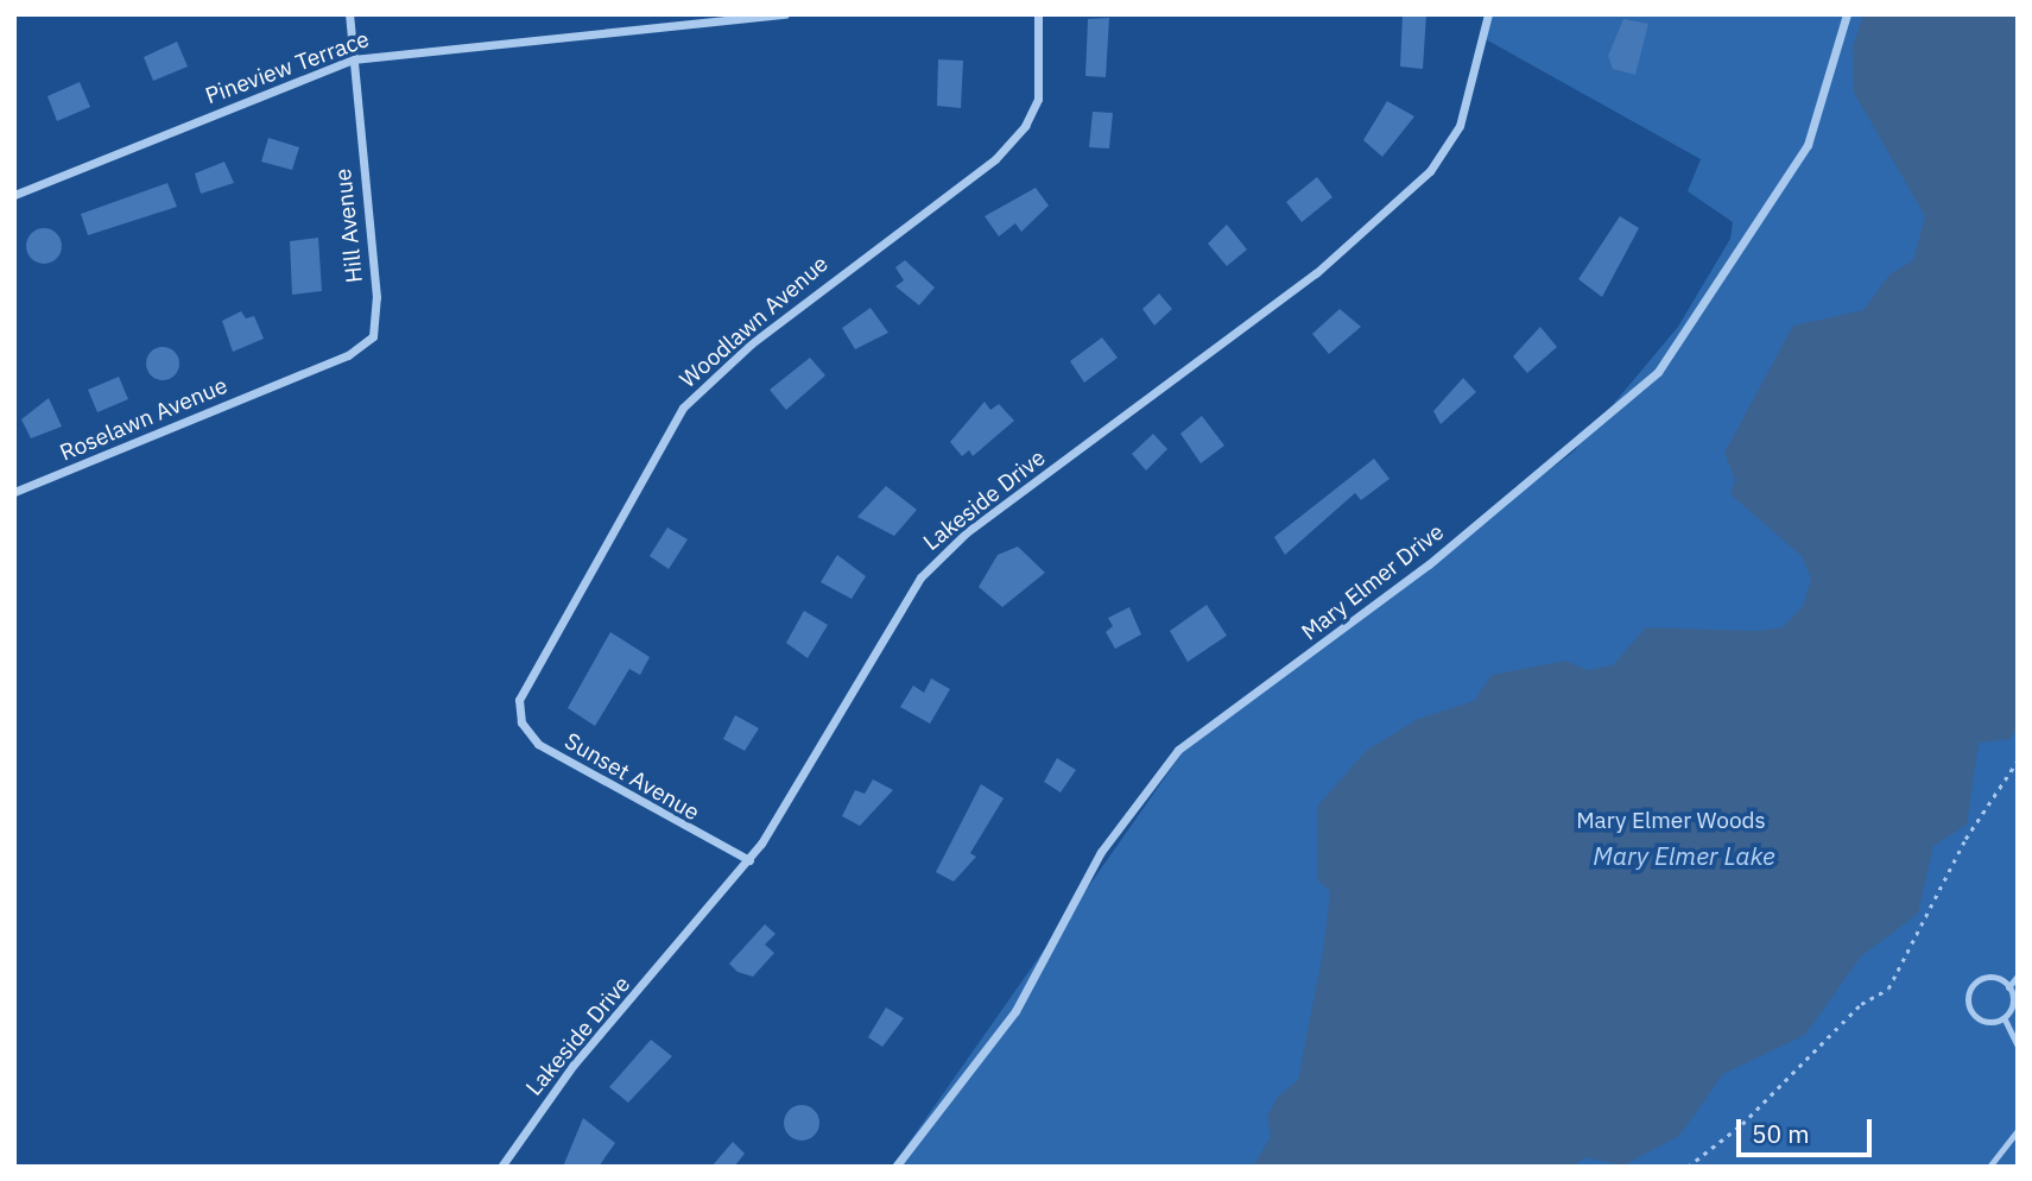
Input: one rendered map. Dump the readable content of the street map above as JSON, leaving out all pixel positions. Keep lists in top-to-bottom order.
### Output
{
  "streets": {
    "street": [
      "Pineview Terrace",
      "Hill Avenue",
      "Woodlawn Avenue",
      "Roselawn Avenue",
      "Lakeside Drive",
      "Mary Elmer Drive",
      "Sunset Avenue"
    ]
  },
  "crossings": [
    ["Pineview Terrace", "Hill Avenue"],
    ["Hill Avenue", "Roselawn Avenue"],
    ["Woodlawn Avenue", "Sunset Avenue"],
    ["Lakeside Drive", "Sunset Avenue"]
  ],
  "water": ["Mary Elmer Lake"],
  "parks": ["Mary Elmer Woods"],
  "scale_bar": "50 m"
}
